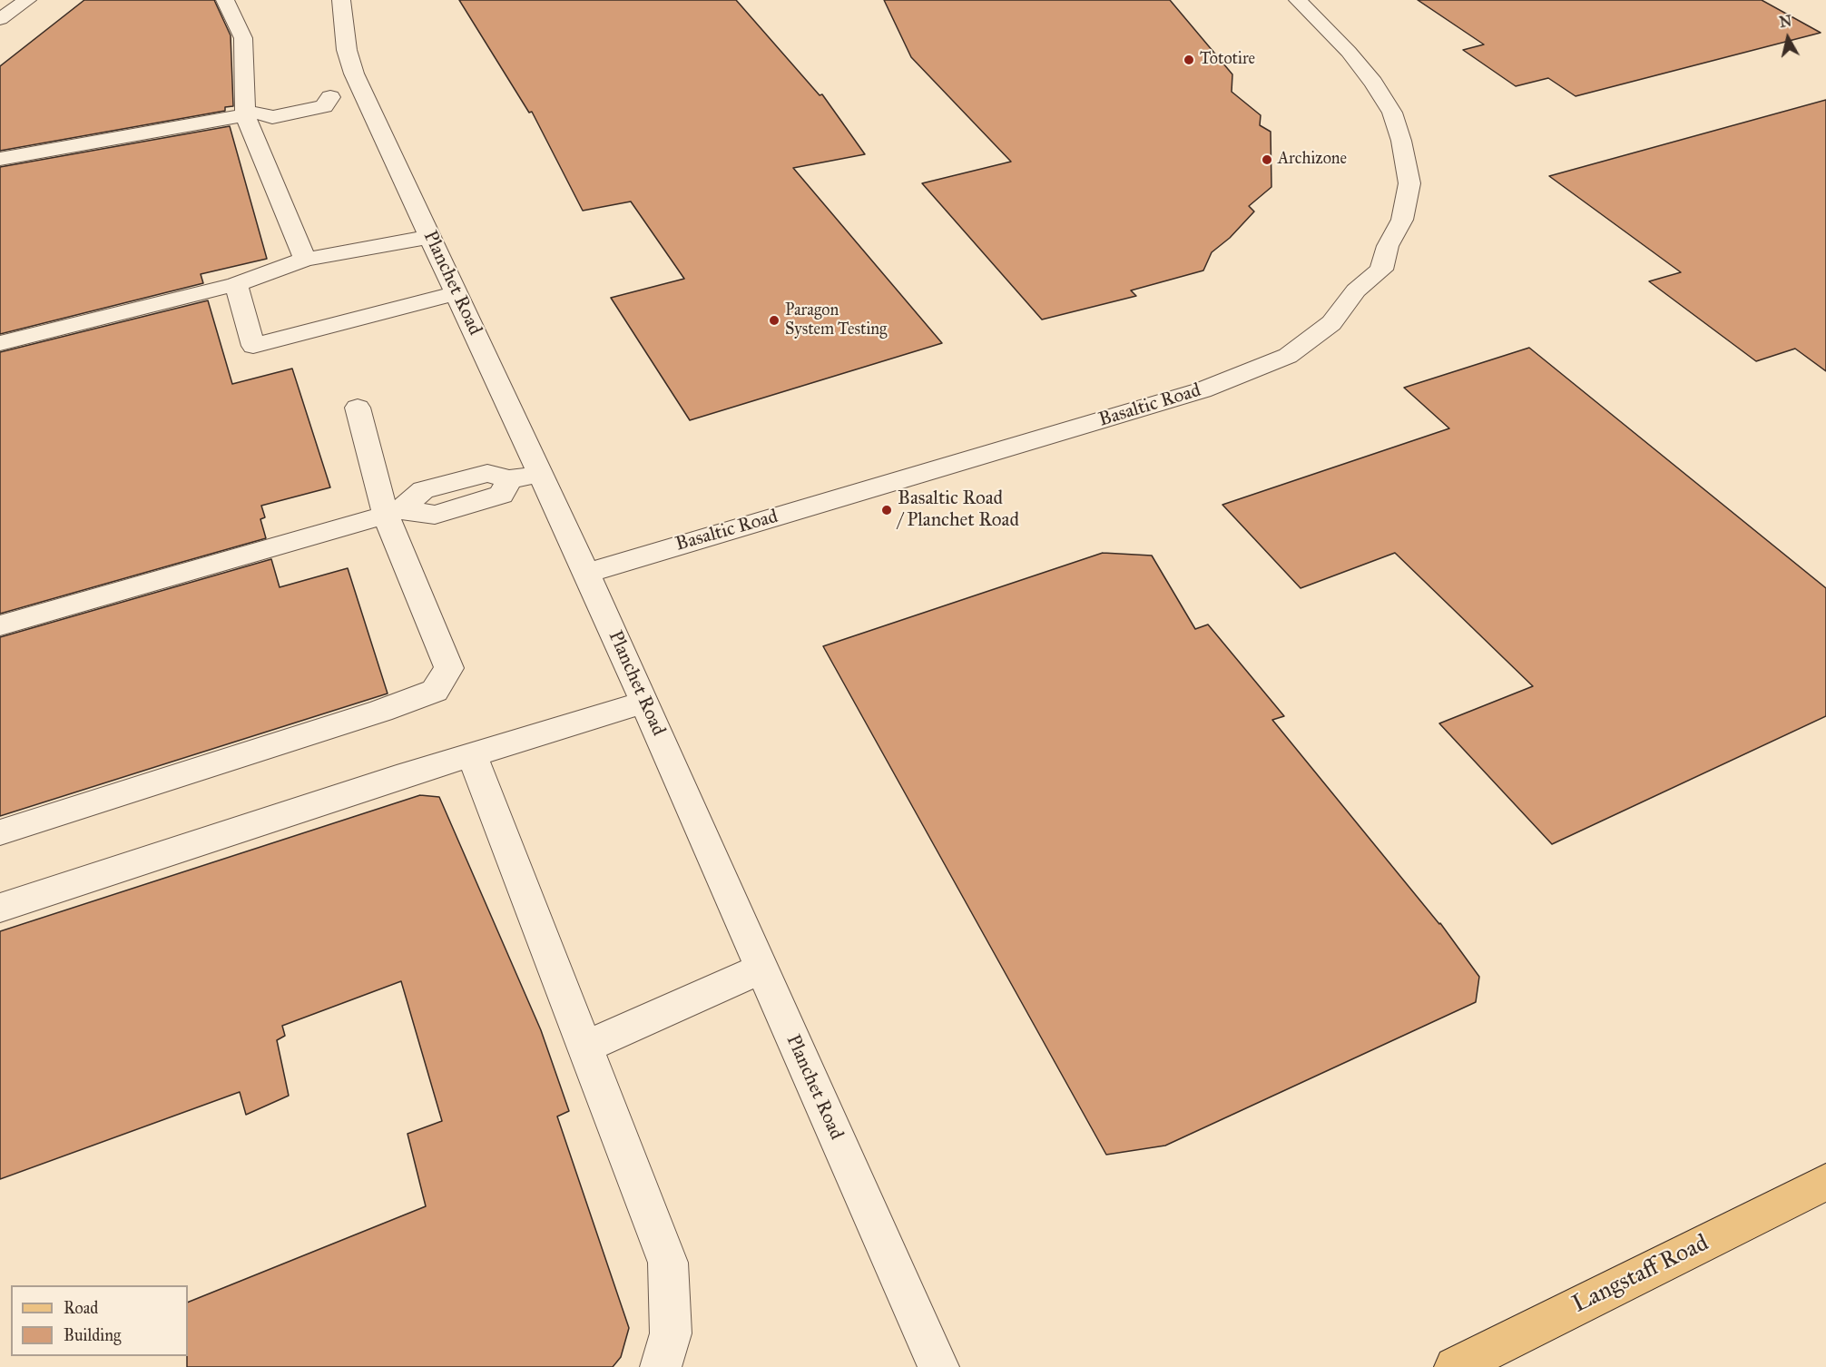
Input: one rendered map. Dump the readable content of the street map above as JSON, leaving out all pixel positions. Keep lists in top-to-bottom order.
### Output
{
  "streets": {
    "main road": ["Langstaff Road"],
    "street": ["Planchet Road", "Basaltic Road"]
  },
  "crossings": [
    ["Planchet Road", "Basaltic Road"]
  ],
  "places": [
    "Tototire",
    "Archizone",
    "Paragon System Testing",
    "Basaltic Road / Planchet Road"
  ],
  "legend": ["Road", "Building"],
  "north": "top"
}
